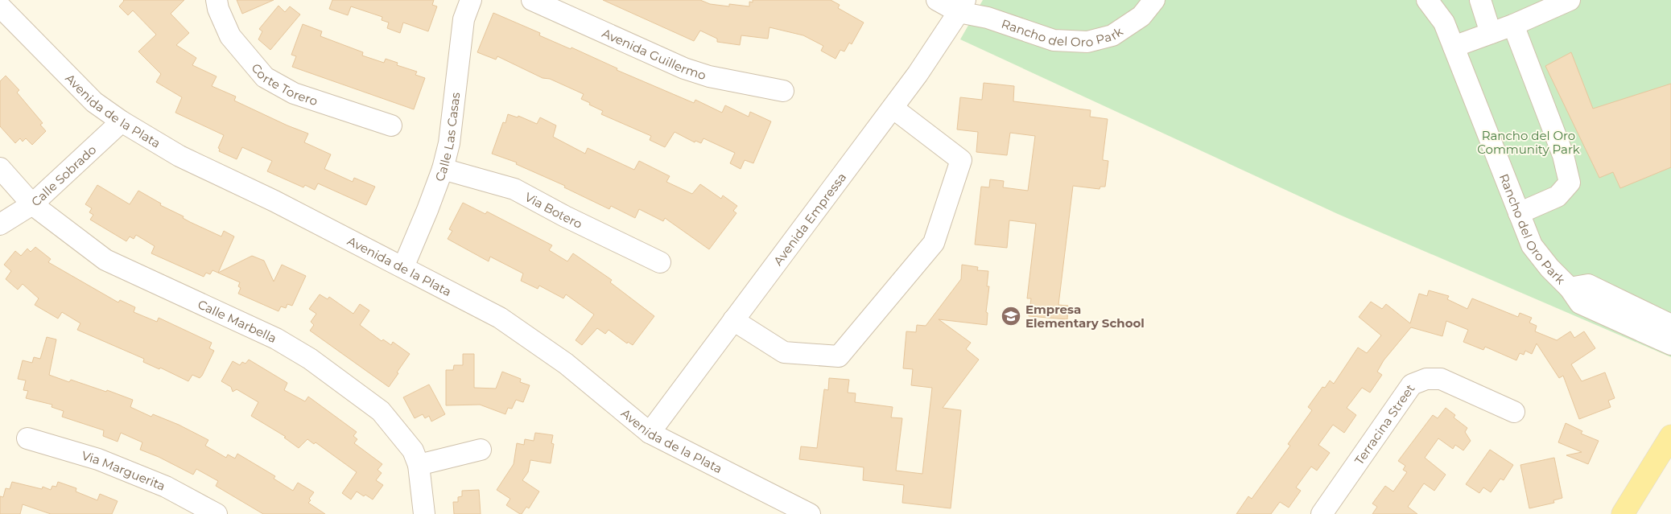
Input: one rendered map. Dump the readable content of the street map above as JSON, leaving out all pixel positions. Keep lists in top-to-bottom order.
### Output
{
  "streets": {
    "street": [
      "Rancho del Oro Park",
      "Avenida Guillermo",
      "Corte Torero",
      "Avenida de la Plata",
      "Calle Las Casas",
      "Calle Sobrado",
      "Via Botero",
      "Avenida Empressa",
      "Calle Marbella",
      "Terracina Street",
      "Via Marguerita"
    ]
  },
  "crossings": [
    ["Rancho del Oro Park", "Avenida Empressa"],
    ["Avenida de la Plata", "Calle Las Casas"],
    ["Avenida de la Plata", "Calle Sobrado"],
    ["Avenida de la Plata", "Avenida Empressa"],
    ["Calle Las Casas", "Via Botero"],
    ["Calle Sobrado", "Calle Marbella"]
  ],
  "parks": ["Rancho del Oro Community Park"],
  "places": {
    "school or university": ["Empresa Elementary School"]
  }
}
